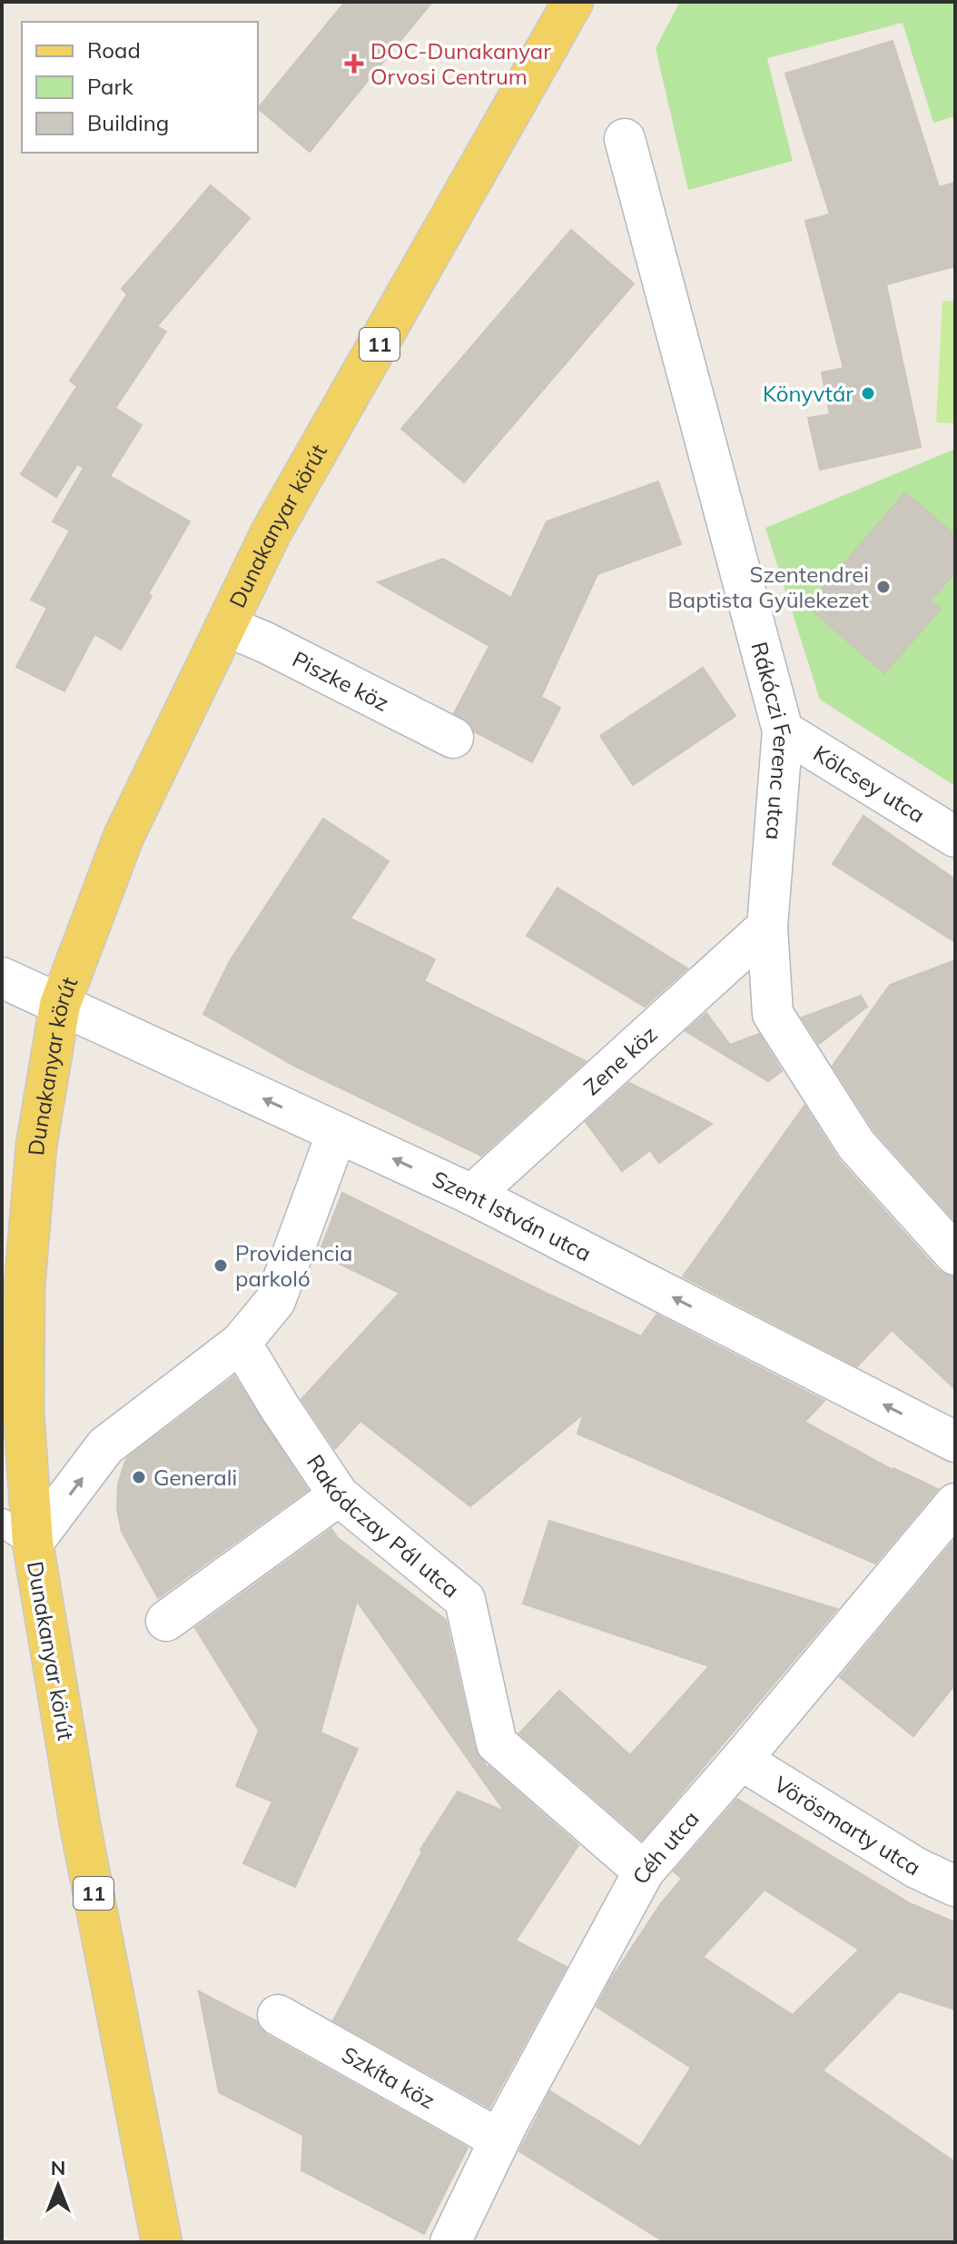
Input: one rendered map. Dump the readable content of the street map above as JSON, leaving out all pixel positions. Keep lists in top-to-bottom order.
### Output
{
  "streets": {
    "main road": ["11", "Dunakanyar körút"],
    "street": [
      "Piszke köz",
      "Rákóczi Ferenc utca",
      "Kölcsey utca",
      "Zene köz",
      "Szent István utca",
      "Rakódczay Pál utca",
      "Vörösmarty utca",
      "Céh utca",
      "Szkíta köz"
    ]
  },
  "crossings": [
    ["Dunakanyar körút", "Piszke köz"],
    ["Dunakanyar körút", "Szent István utca"],
    ["Rákóczi Ferenc utca", "Kölcsey utca"],
    ["Rákóczi Ferenc utca", "Zene köz"],
    ["Zene köz", "Szent István utca"],
    ["Rakódczay Pál utca", "Céh utca"],
    ["Vörösmarty utca", "Céh utca"],
    ["Céh utca", "Szkíta köz"]
  ],
  "one_way": ["Szent István utca"],
  "places": {
    "health": ["DOC-Dunakanyar Orvosi Centrum"],
    "other": [
      "Könyvtár",
      "Szentendrei Baptista Gyülekezet",
      "Providencia parkoló",
      "Generali"
    ]
  },
  "legend": ["Road", "Park", "Building"],
  "north": "top"
}
